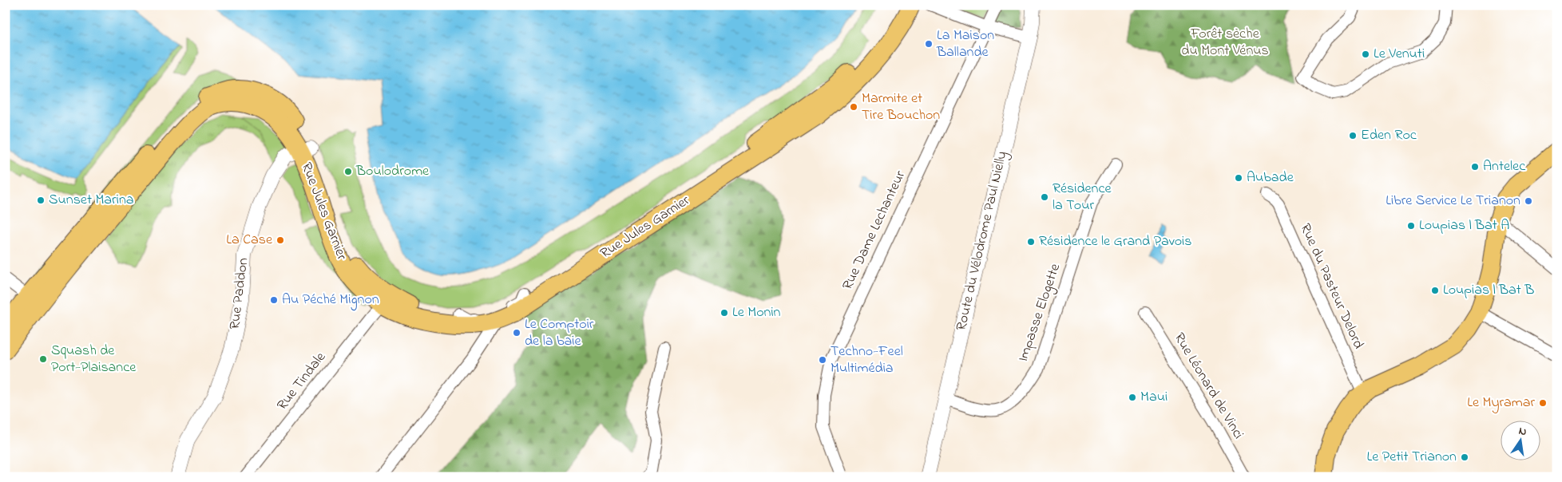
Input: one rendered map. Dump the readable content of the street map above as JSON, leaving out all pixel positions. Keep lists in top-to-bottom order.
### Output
{
  "streets": {
    "main road": ["Rue Jules Garnier"],
    "street": [
      "Rue Dame Lechanteur",
      "Route du Vélodrome Paul Nielly",
      "Rue du Pasteur Delord",
      "Rue Paddon",
      "Impasse Elogette",
      "Rue Tindale",
      "Rue Léonard de Vinci"
    ]
  },
  "crossings": [
    ["Rue Jules Garnier", "Rue Paddon"],
    ["Rue Jules Garnier", "Rue Tindale"],
    ["Route du Vélodrome Paul Nielly", "Impasse Elogette"]
  ],
  "parks": ["Forêt sèche du Mont Vénus"],
  "places": [
    "La Maison Ballande",
    "Le Venuti",
    "Marmite et Tire Bouchon",
    "Eden Roc",
    "Antelec",
    "Boulodrome",
    "Aubade",
    "Résidence la Tour",
    "Sunset Marina",
    "Libre Service Le Trianon",
    "Loupias | Bat A",
    "La Case",
    "Résidence le Grand Pavois",
    "Loupias | Bat B",
    "Au Péché Mignon",
    "Le Monin",
    "Le Comptoir de la baie",
    "Squash de Port-Plaisance",
    "Techno-Feel Multimédia",
    "Maui",
    "Le Myramar",
    "Le Petit Trianon"
  ],
  "north": "top"
}
